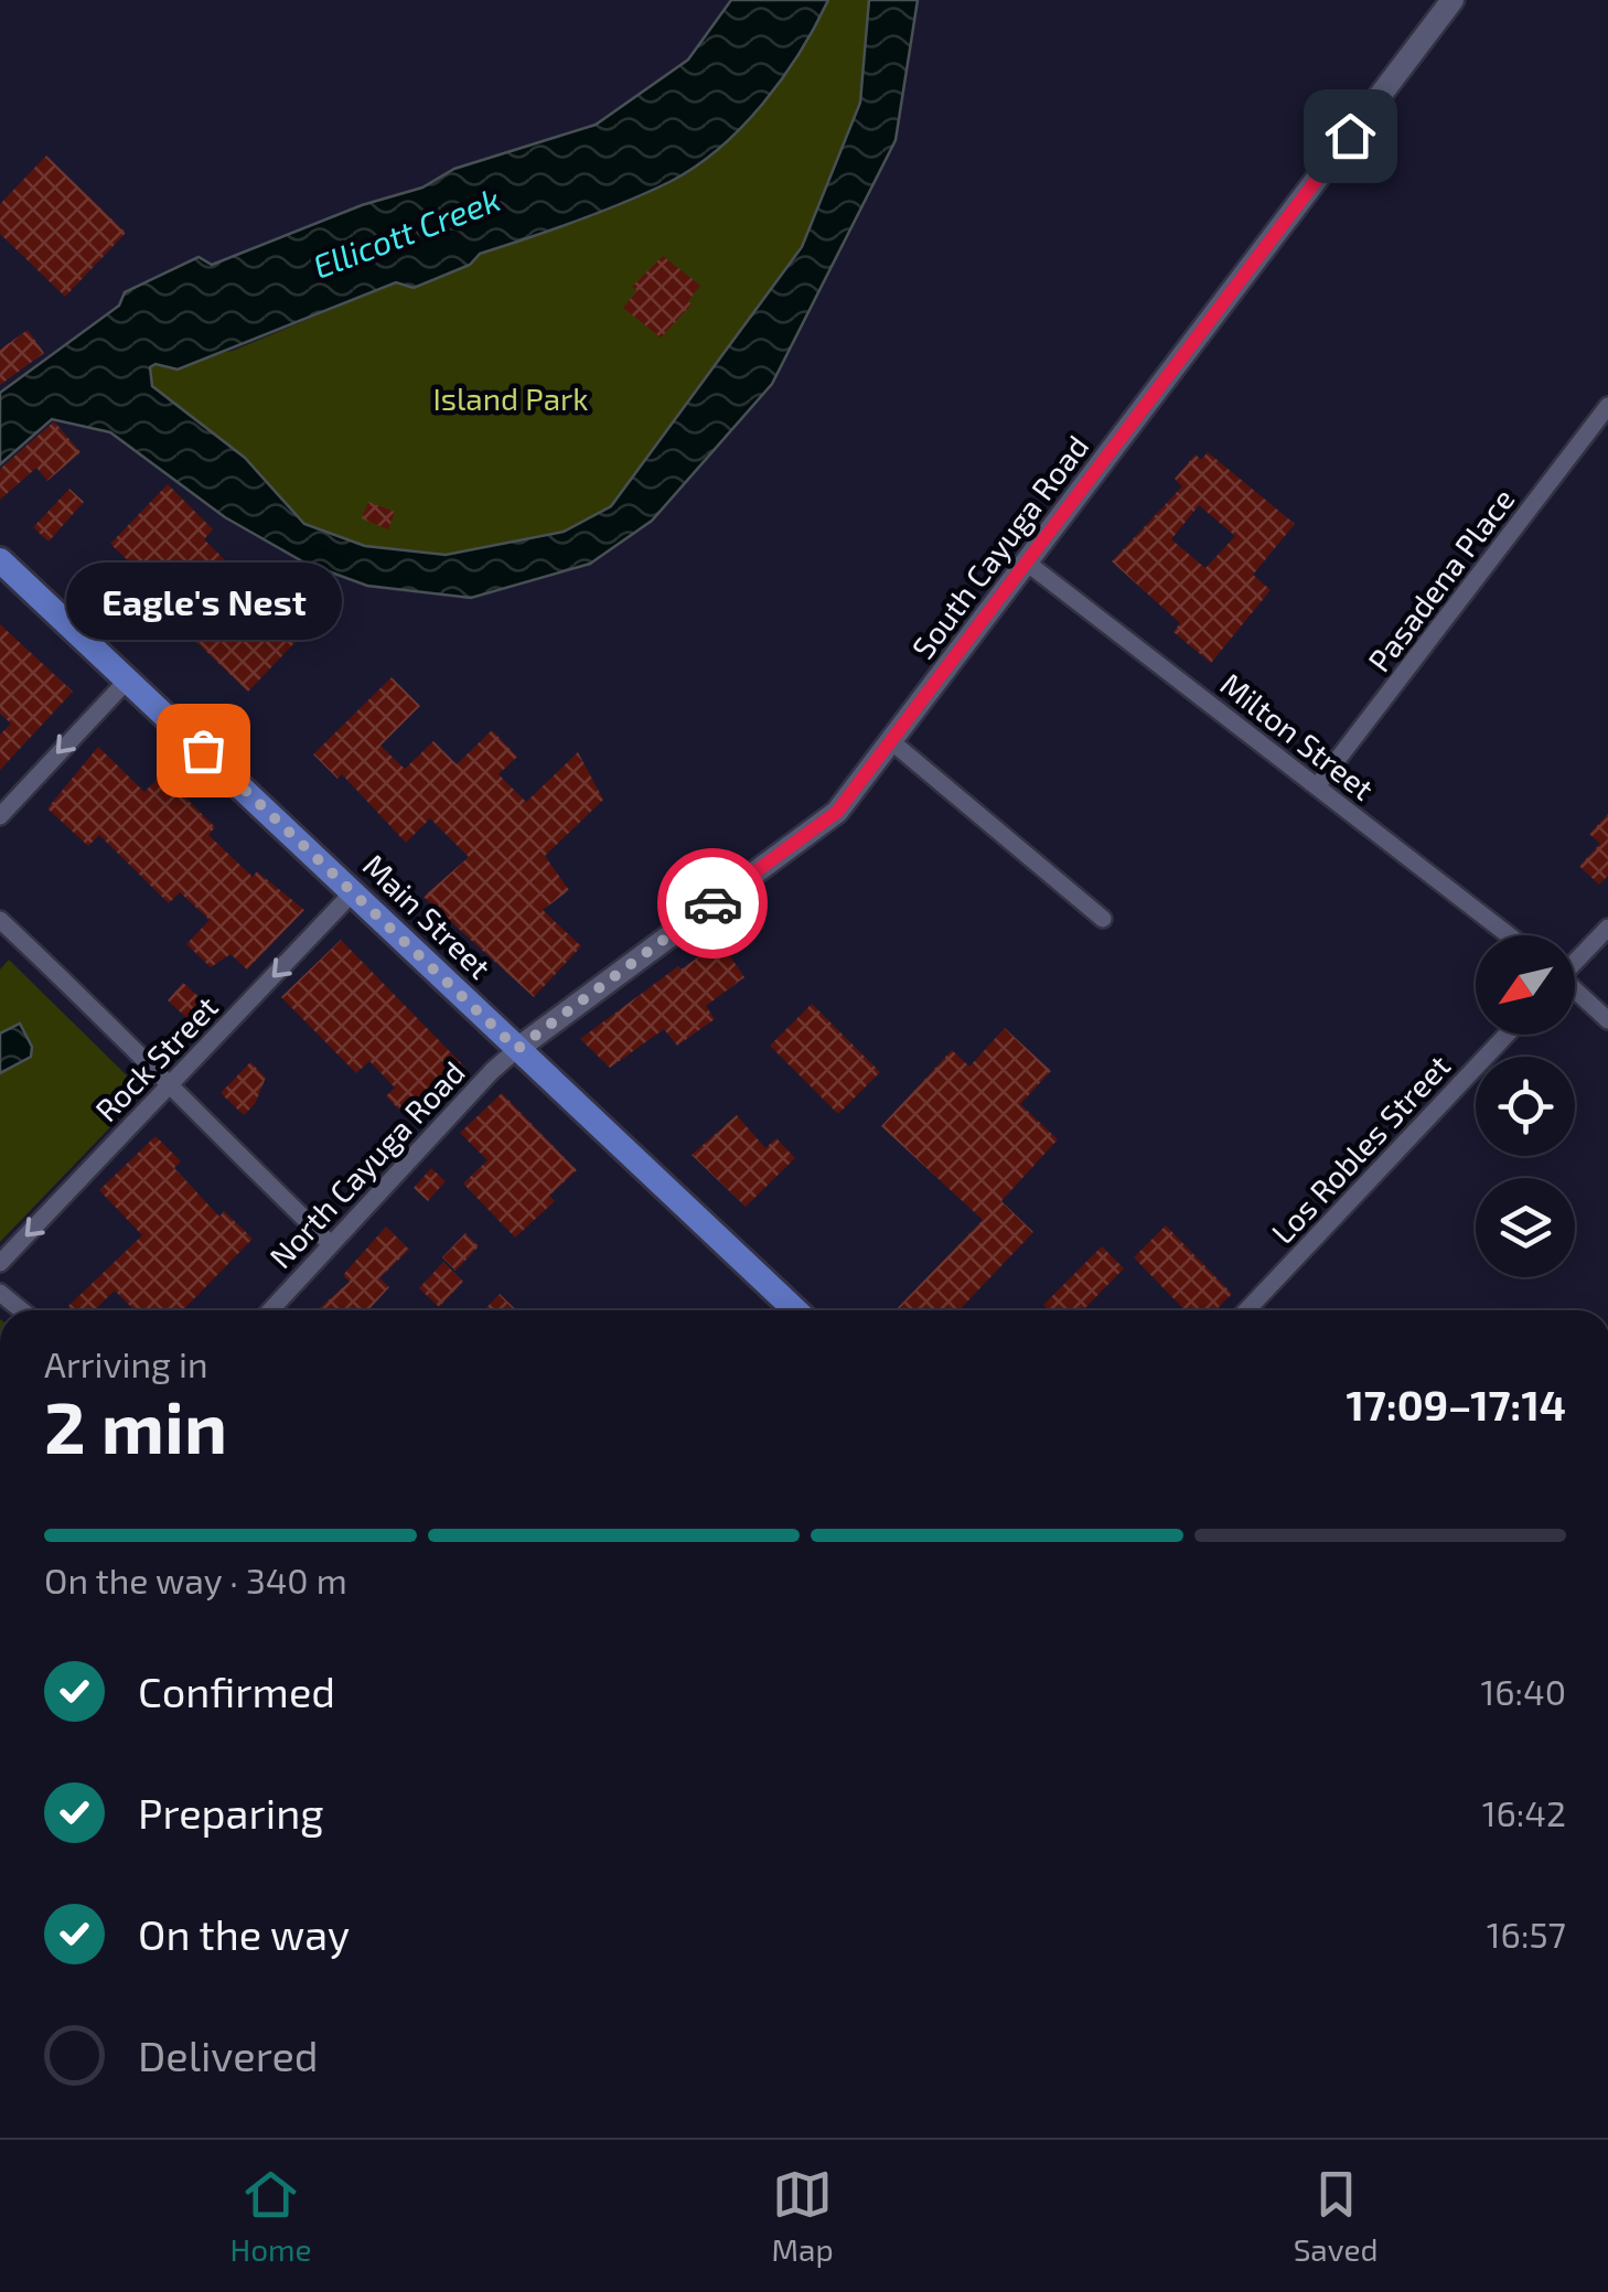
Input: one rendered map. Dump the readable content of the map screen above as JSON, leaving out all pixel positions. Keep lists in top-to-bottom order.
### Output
{
  "streets": {
    "main road": ["Main Street"],
    "street": [
      "South Cayuga Road",
      "Pasadena Place",
      "Milton Street",
      "Rock Street",
      "Los Robles Street",
      "North Cayuga Road"
    ]
  },
  "crossings": [
    ["South Cayuga Road", "Milton Street"],
    ["South Cayuga Road", "Main Street"],
    ["South Cayuga Road", "North Cayuga Road"],
    ["Pasadena Place", "Milton Street"],
    ["Main Street", "Rock Street"],
    ["Main Street", "North Cayuga Road"]
  ],
  "one_way": ["Rock Street"],
  "water": ["Ellicott Creek"],
  "parks": ["Island Park"],
  "places": ["Eagle's Nest"],
  "north": "bottom left",
  "page": {
    "bubble": "Eagle's Nest",
    "heading": ["2 min", "Arriving in", "17:09–17:14"],
    "bar": "On the way · 340 m",
    "list": [
      ["Confirmed", "16:40"],
      ["Preparing", "16:42"],
      ["On the way", "16:57"],
      "Delivered"
    ],
    "tabs": ["Home", "Map", "Saved"]
  }
}
